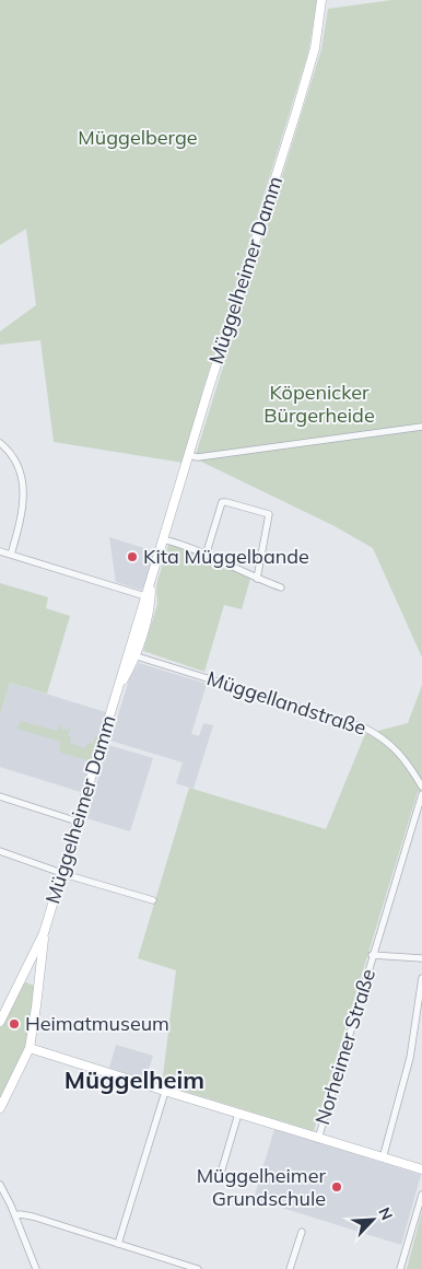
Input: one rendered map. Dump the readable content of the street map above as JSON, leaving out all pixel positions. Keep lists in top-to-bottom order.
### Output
{
  "streets": {
    "main road": ["Müggelheimer Damm"],
    "street": ["Müggellandstraße", "Norheimer Straße"]
  },
  "crossings": [
    ["Müggelheimer Damm", "Müggellandstraße"]
  ],
  "districts": ["Müggelheim"],
  "parks": ["Müggelberge", "Köpenicker Bürgerheide"],
  "places": ["Kita Müggelbande", "Heimatmuseum", "Müggelheimer Grundschule"],
  "north": "top right"
}
